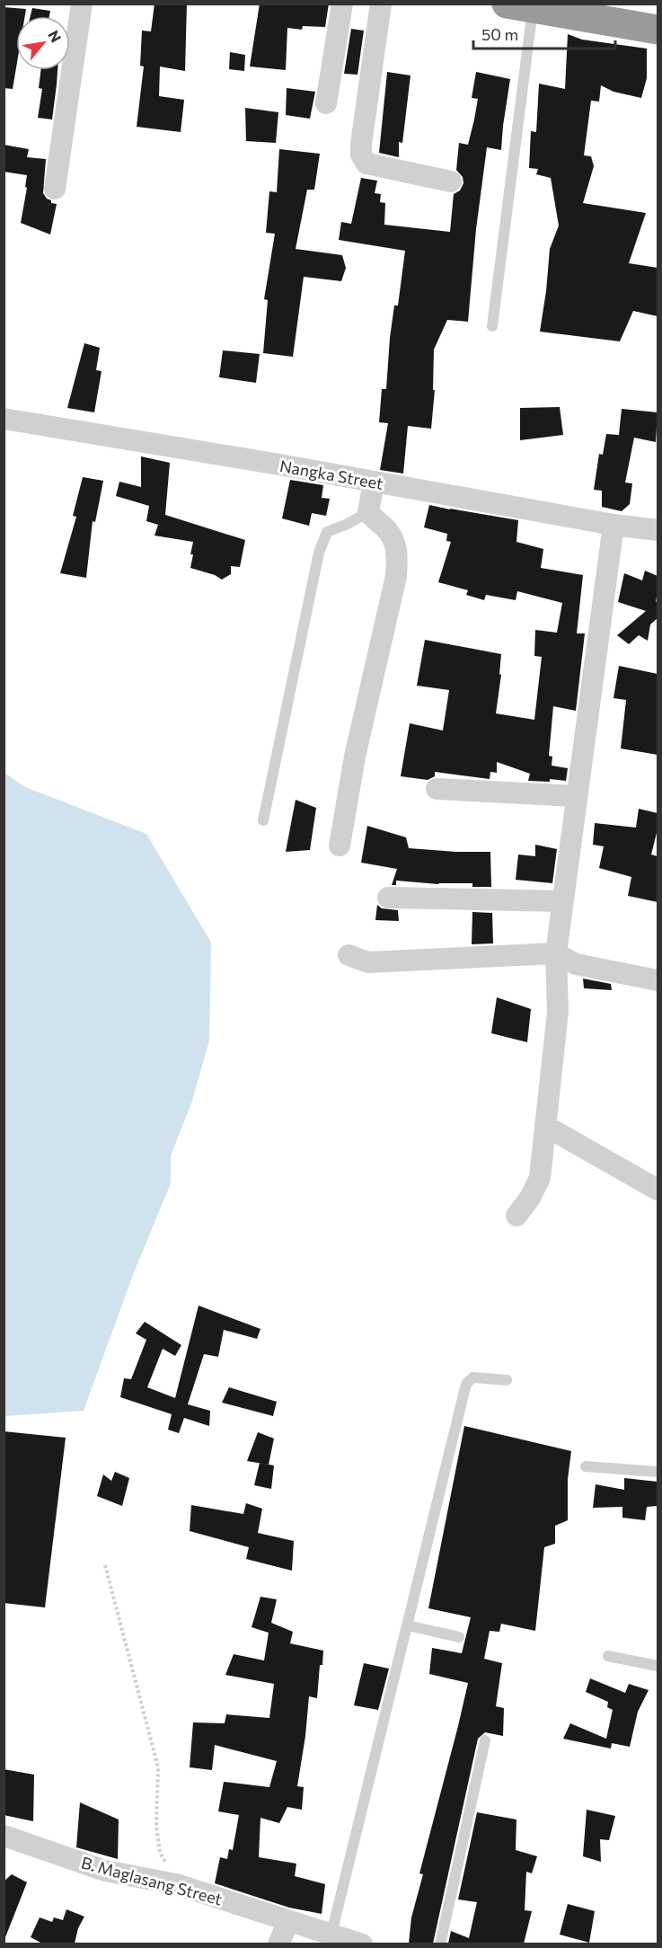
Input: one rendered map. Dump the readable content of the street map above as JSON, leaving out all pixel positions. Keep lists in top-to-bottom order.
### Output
{
  "streets": {
    "street": ["Nangka Street", "B. Maglasang Street"]
  },
  "scale_bar": "50 m",
  "north": "top right"
}
